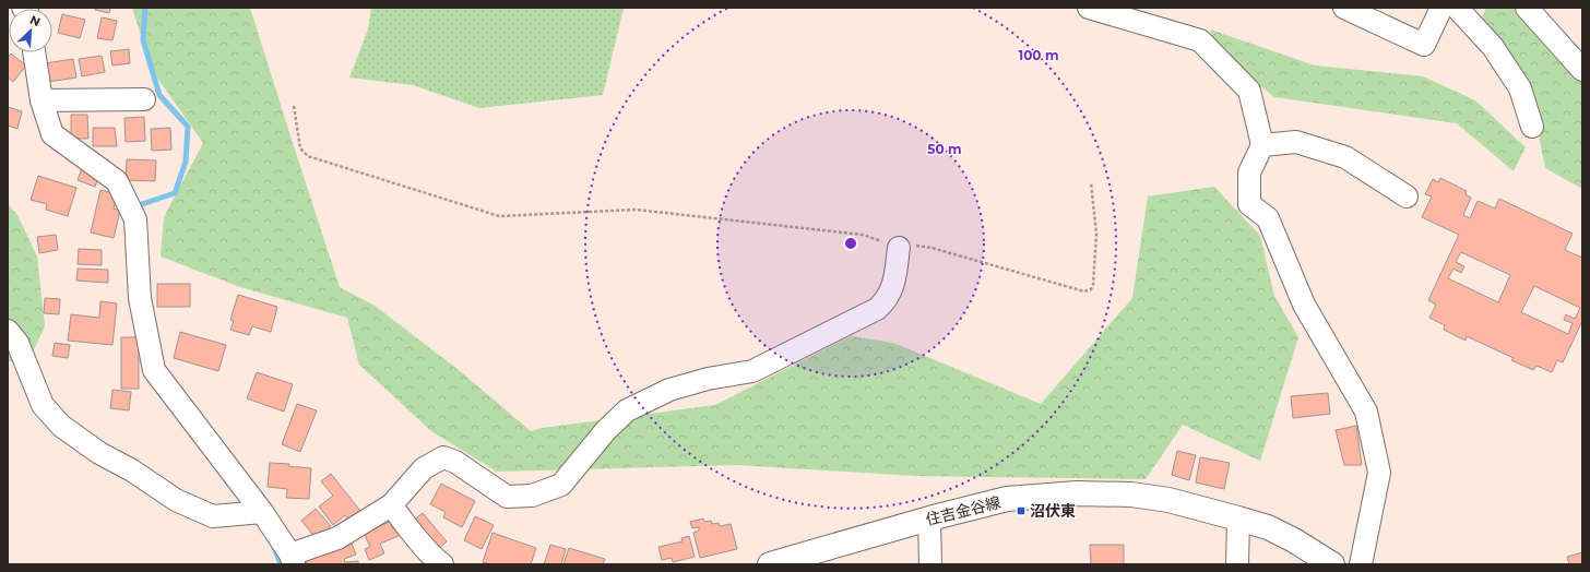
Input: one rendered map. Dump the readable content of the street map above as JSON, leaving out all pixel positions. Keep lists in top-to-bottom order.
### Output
{
  "streets": {
    "main road": ["住吉金谷線"]
  },
  "places": {
    "transit": ["沼伏東"]
  },
  "north": "top right",
  "rings": ["100 m", "50 m"]
}
